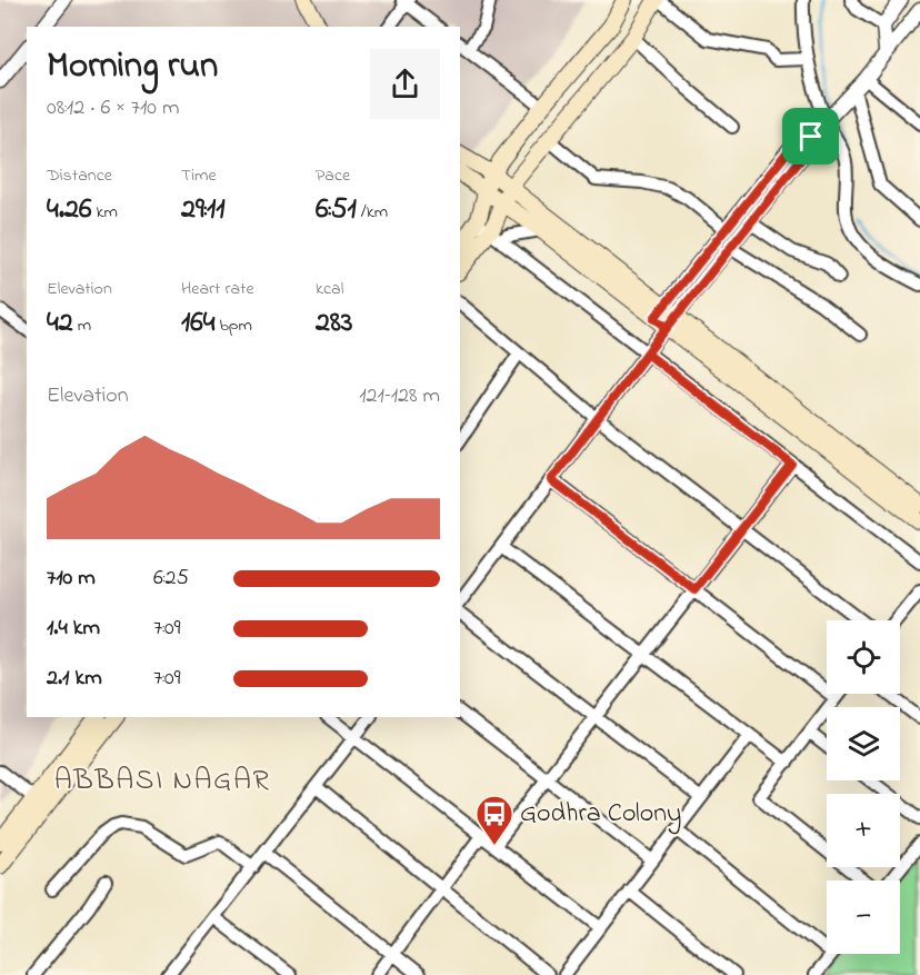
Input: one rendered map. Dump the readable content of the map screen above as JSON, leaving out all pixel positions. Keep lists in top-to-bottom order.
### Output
{
  "districts": ["ABBASI NAGAR"],
  "places": {
    "bus stop": ["Godhra Colony"]
  },
  "page": {
    "heading": ["Morning run", "08:12 · 6 × 710 m"],
    "stats": [
      ["Distance", "4.26 km"],
      ["Time", "29:11"],
      ["Pace", "6:51 /km"],
      ["Elevation", "42 m"],
      ["Heart rate", "164 bpm"],
      ["kcal", "283"]
    ],
    "chart": ["Elevation", "121–128 m"],
    "list": [
      {
        "name": "710 m",
        "note": "6:25"
      },
      {
        "name": "1.4 km",
        "note": "7:09"
      },
      {
        "name": "2.1 km",
        "note": "7:09"
      }
    ],
    "map_buttons": ["+", "−"]
  }
}
